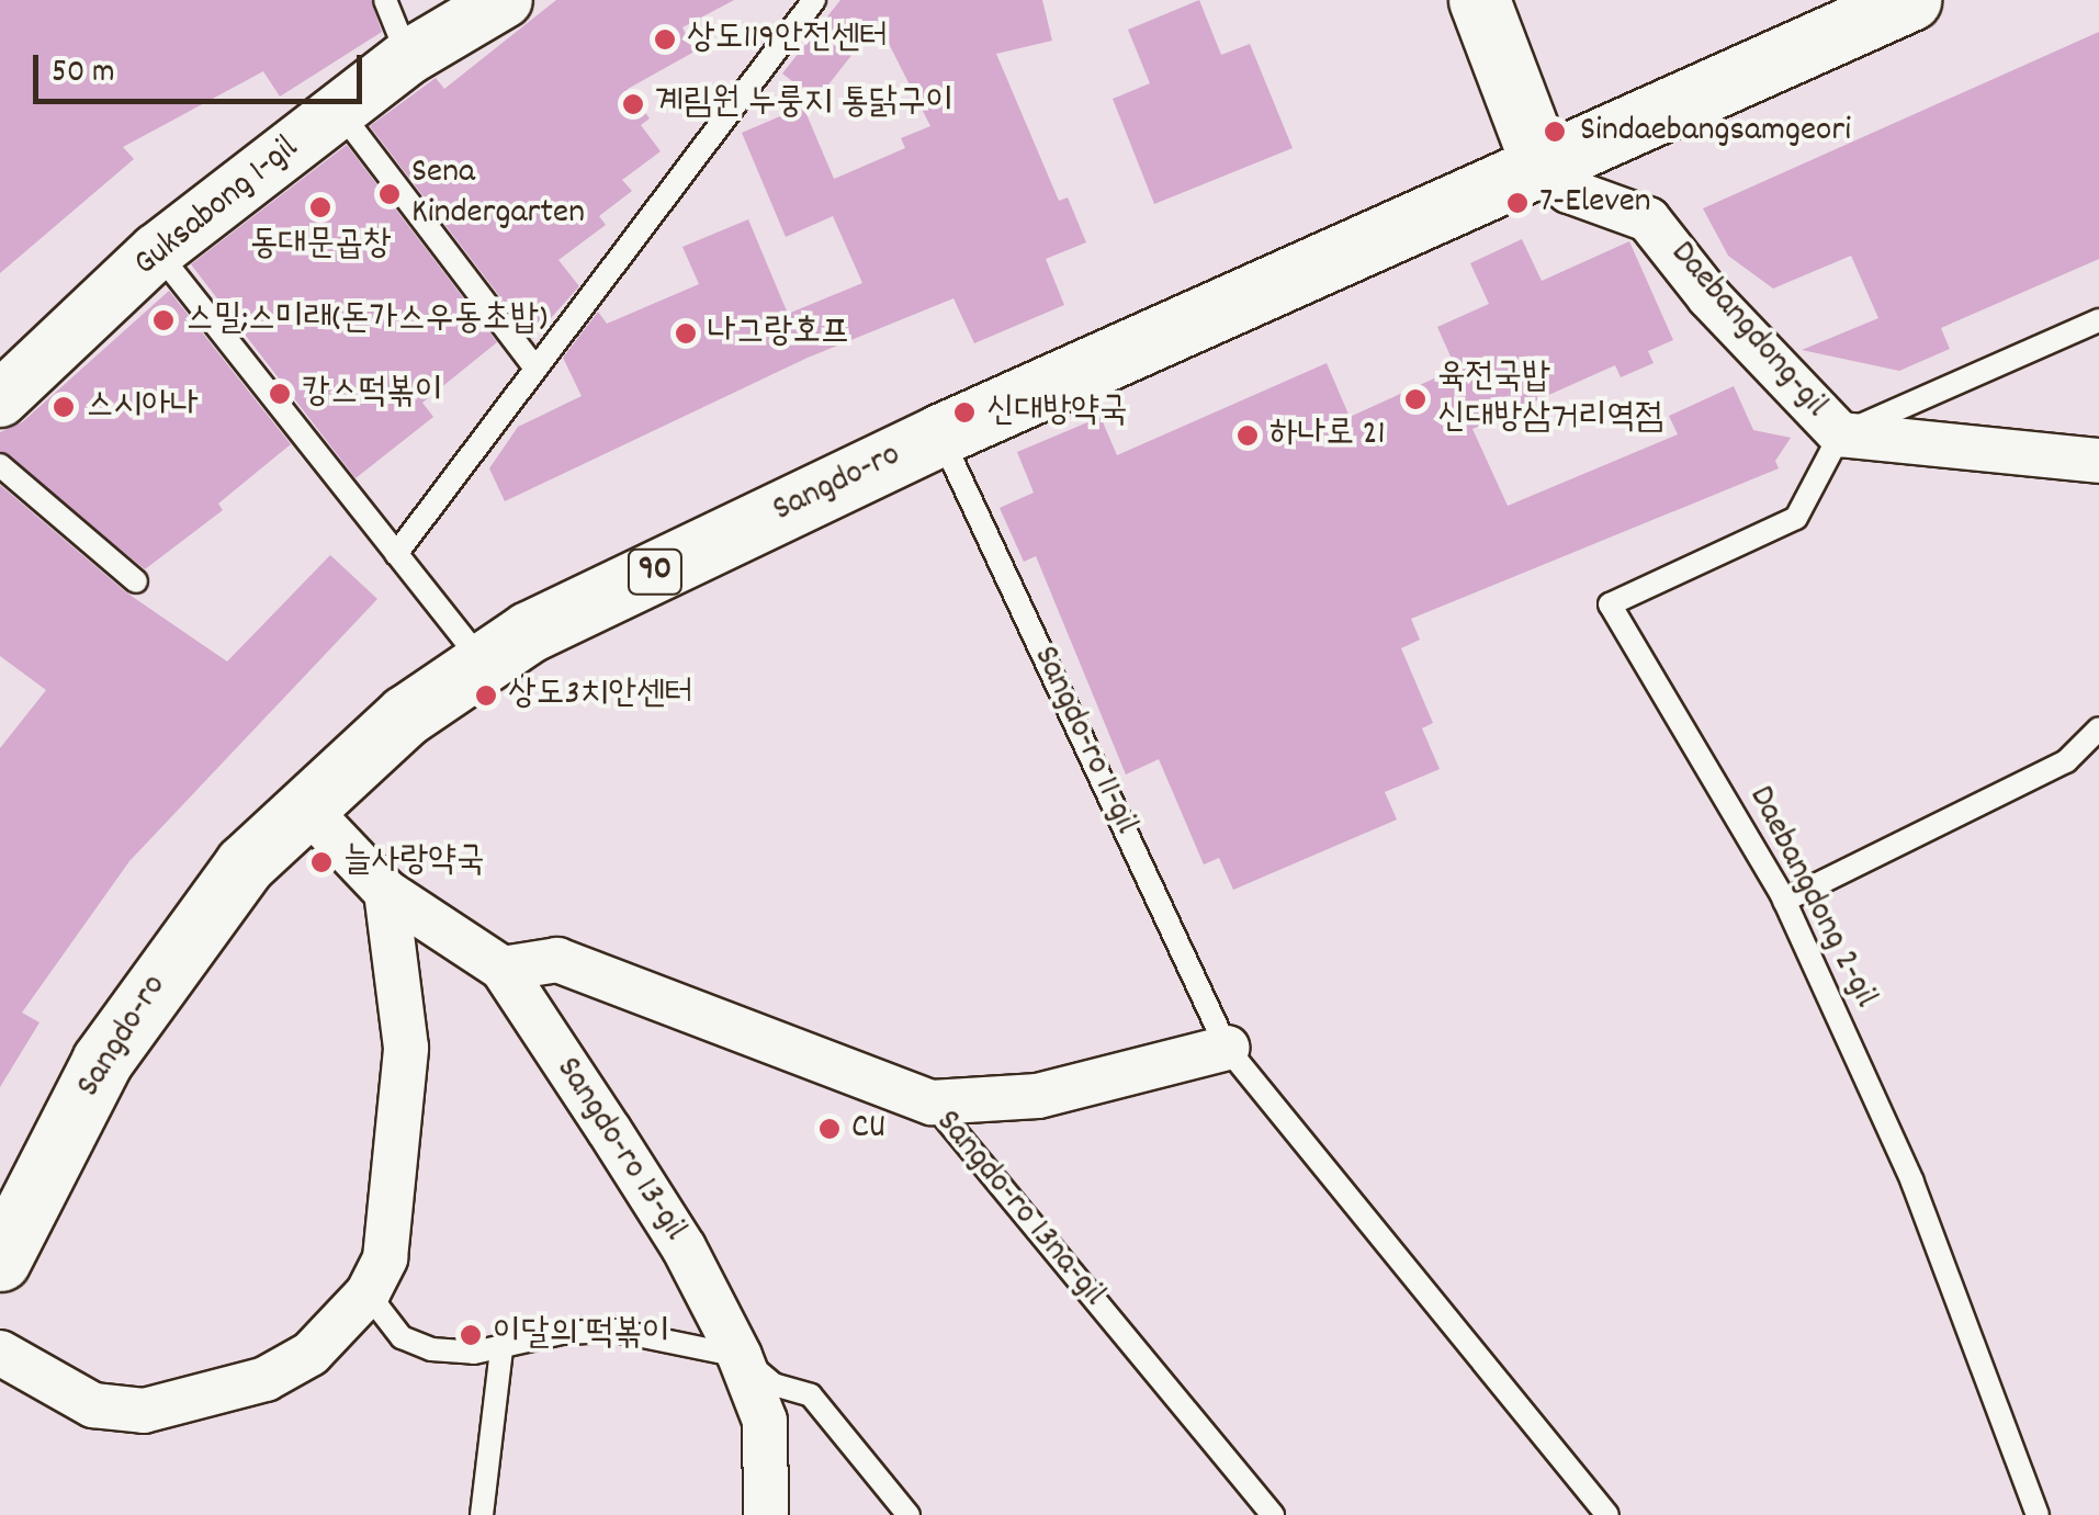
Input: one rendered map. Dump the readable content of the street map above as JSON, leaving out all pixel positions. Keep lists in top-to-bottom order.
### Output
{
  "streets": {
    "main road": ["Sangdo-ro", "90"],
    "street": [
      "Guksabong 1-gil",
      "Daebangdong-gil",
      "Sangdo-ro 13-gil",
      "Sangdo-ro 13na-gil"
    ],
    "lane": ["Sangdo-ro 11-gil", "Daebangdong 2-gil"]
  },
  "crossings": [
    ["Daebangdong-gil", "Sangdo-ro"],
    ["Daebangdong-gil", "Daebangdong 2-gil"],
    ["Sangdo-ro", "Sangdo-ro 11-gil"],
    ["Sangdo-ro", "Sangdo-ro 13-gil"],
    ["Sangdo-ro 13-gil", "Sangdo-ro 13na-gil"]
  ],
  "places": [
    "상도119안전센터",
    "계림원 누룽지 통닭구이",
    "Sindaebangsamgeori",
    "Sena Kindergarten",
    "7-Eleven",
    "동대문곱창",
    "스밀;스미래(돈가스우동초밥)",
    "나그랑호프",
    "캉스떡볶이",
    "육전국밥 신대방삼거리역점",
    "스시아나",
    "신대방약국",
    "하나로 21",
    "상도3치안센터",
    "늘사랑약국",
    "CU",
    "이달의 떡볶이"
  ],
  "scale_bar": "50 m"
}
